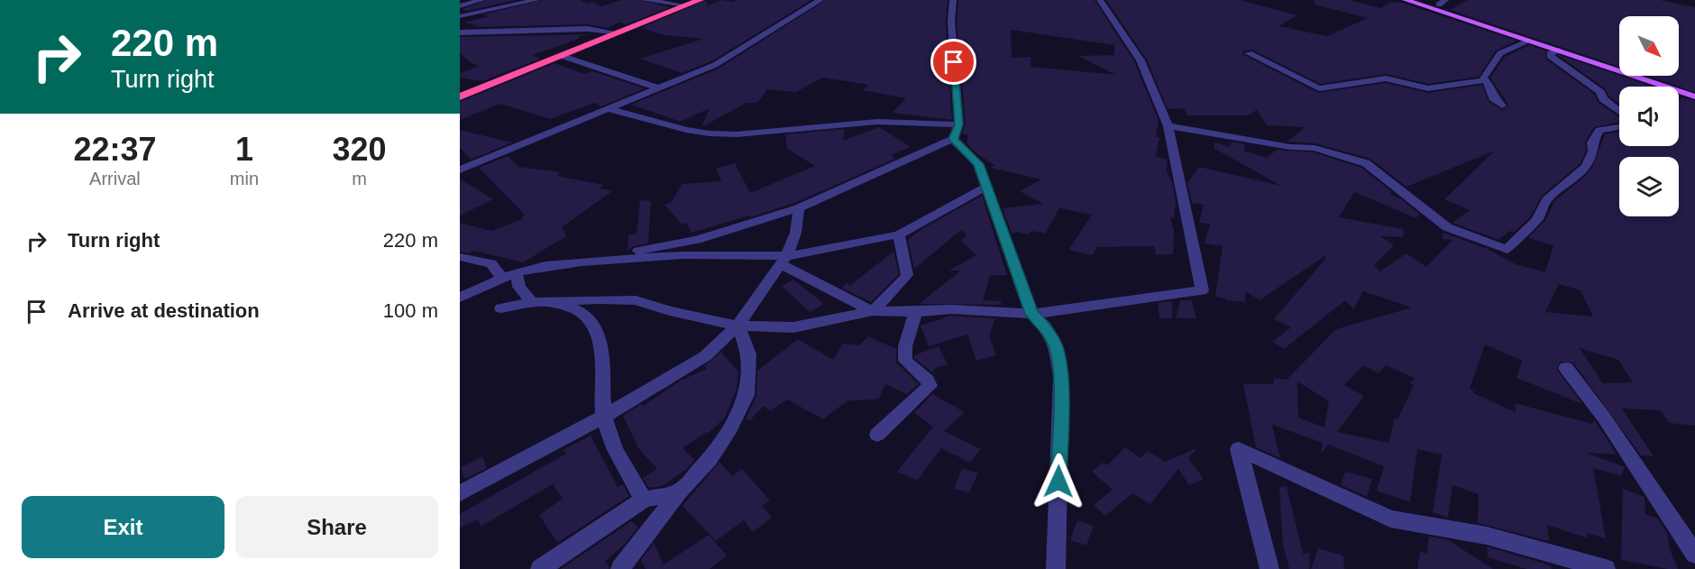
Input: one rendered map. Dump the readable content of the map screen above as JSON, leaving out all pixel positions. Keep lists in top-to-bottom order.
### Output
{
  "north": "bottom right",
  "page": {
    "turn": ["220 m", "Turn right"],
    "eta": [
      "22:37",
      "Arrival",
      "1",
      "min",
      "320",
      "m"
    ],
    "list": [
      {
        "name": "Turn right",
        "value": "220 m"
      },
      {
        "name": "Arrive at destination",
        "value": "100 m"
      }
    ],
    "buttons": ["Exit", "Share"]
  }
}
